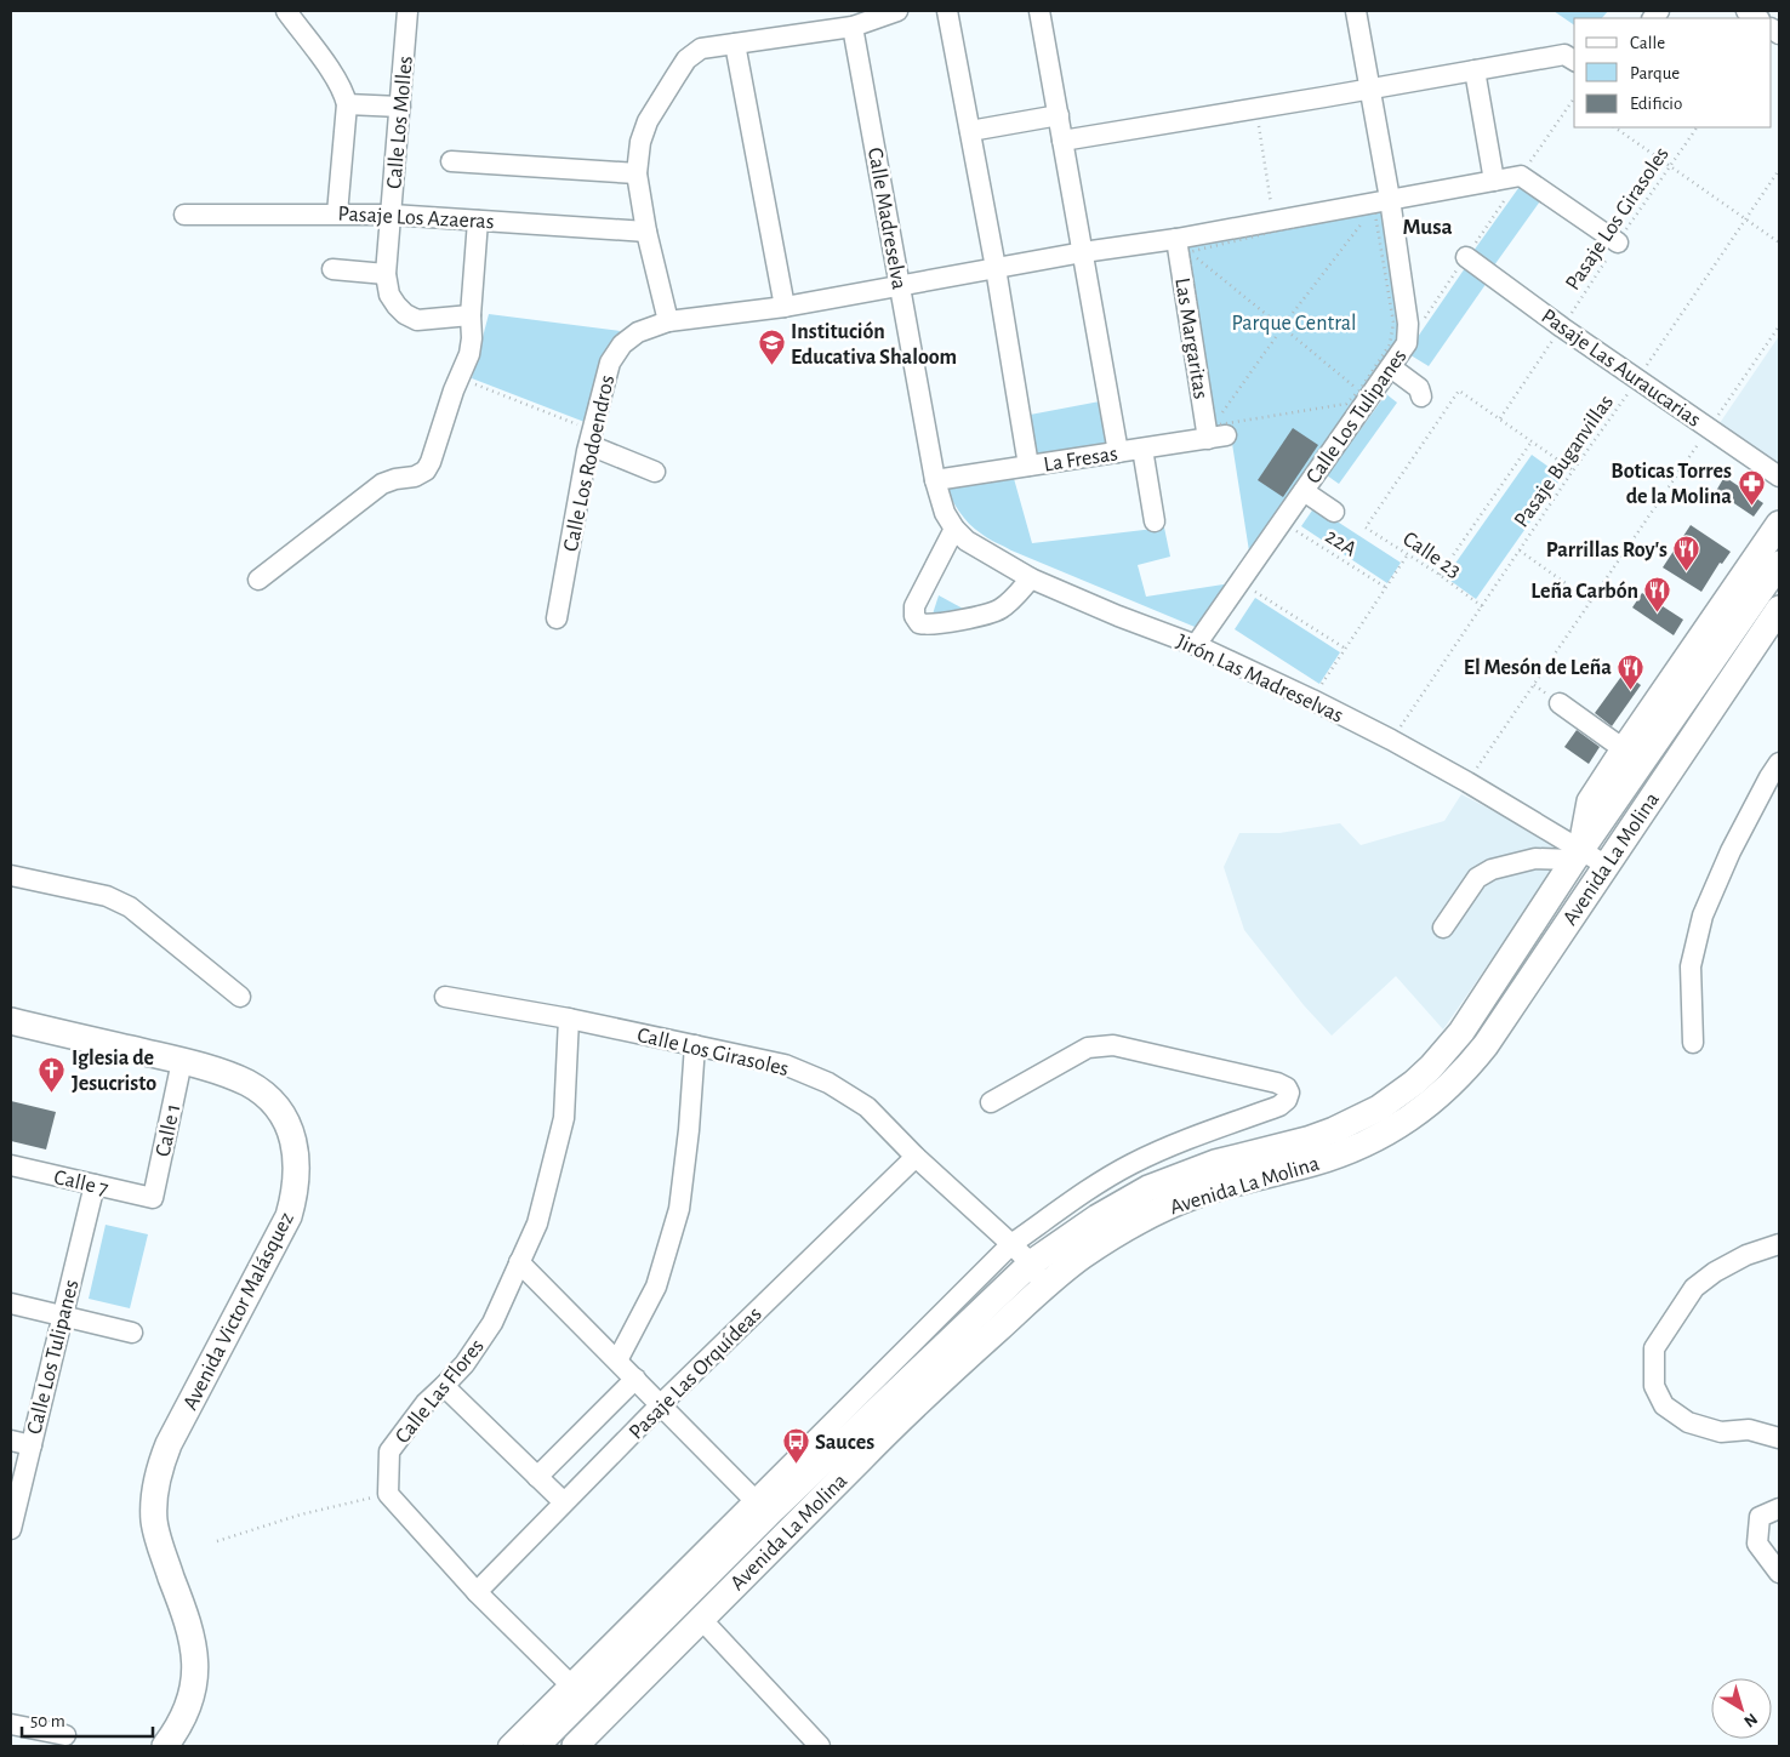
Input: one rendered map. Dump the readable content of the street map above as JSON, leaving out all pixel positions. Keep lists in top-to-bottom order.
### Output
{
  "streets": {
    "main road": ["Avenida La Molina", "Avenida Victor Malásquez"],
    "street": [
      "Calle Los Molles",
      "Pasaje Los Azaeras",
      "Calle Madreselva",
      "Las Margaritas",
      "Pasaje Las Auraucarias",
      "Calle Los Tulipanes",
      "La Fresas",
      "Calle Los Rodoendros",
      "Jirón Las Madreselvas",
      "Calle Los Girasoles",
      "Calle 1",
      "Calle 7",
      "Pasaje Las Orquídeas",
      "Calle Las Flores"
    ],
    "path": [
      "Pasaje Los Girasoles",
      "Pasaje Buganvillas",
      "22A",
      "Calle 23"
    ]
  },
  "crossings": [
    ["Calle Los Molles", "Pasaje Los Azaeras"],
    ["Calle Madreselva", "La Fresas"],
    ["Calle Madreselva", "Calle Los Rodoendros"],
    ["Calle Madreselva", "Jirón Las Madreselvas"],
    ["Pasaje Los Girasoles", "Pasaje Las Auraucarias"],
    ["Pasaje Los Girasoles", "Calle 23"],
    ["Las Margaritas", "La Fresas"],
    ["Las Margaritas", "Calle Los Rodoendros"],
    ["Pasaje Las Auraucarias", "Pasaje Buganvillas"],
    ["Calle Los Tulipanes", "Calle Los Rodoendros"],
    ["Calle Los Tulipanes", "22A"],
    ["Calle Los Tulipanes", "Jirón Las Madreselvas"],
    ["Calle Los Tulipanes", "Calle 7"],
    ["La Fresas", "Jirón Las Madreselvas"],
    ["Pasaje Buganvillas", "Calle 23"],
    ["Pasaje Buganvillas", "Jirón Las Madreselvas"],
    ["Jirón Las Madreselvas", "Avenida La Molina"],
    ["Avenida La Molina", "Calle Los Girasoles"],
    ["Calle Los Girasoles", "Pasaje Las Orquídeas"],
    ["Calle Los Girasoles", "Calle Las Flores"],
    ["Calle 1", "Calle 7"],
    ["Calle 1", "Avenida Victor Malásquez"]
  ],
  "districts": ["Musa"],
  "parks": ["Parque Central"],
  "places": {
    "school or university": ["Institución Educativa Shaloom"],
    "pharmacy": ["Boticas Torres de la Molina"],
    "restaurant": ["Parrillas Roy's", "Leña Carbón", "El Mesón de Leña"],
    "church": ["Iglesia de Jesucristo"],
    "bus stop": ["Sauces"]
  },
  "legend": ["Calle", "Parque", "Edificio"],
  "scale_bar": "50 m",
  "north": "bottom right"
}
